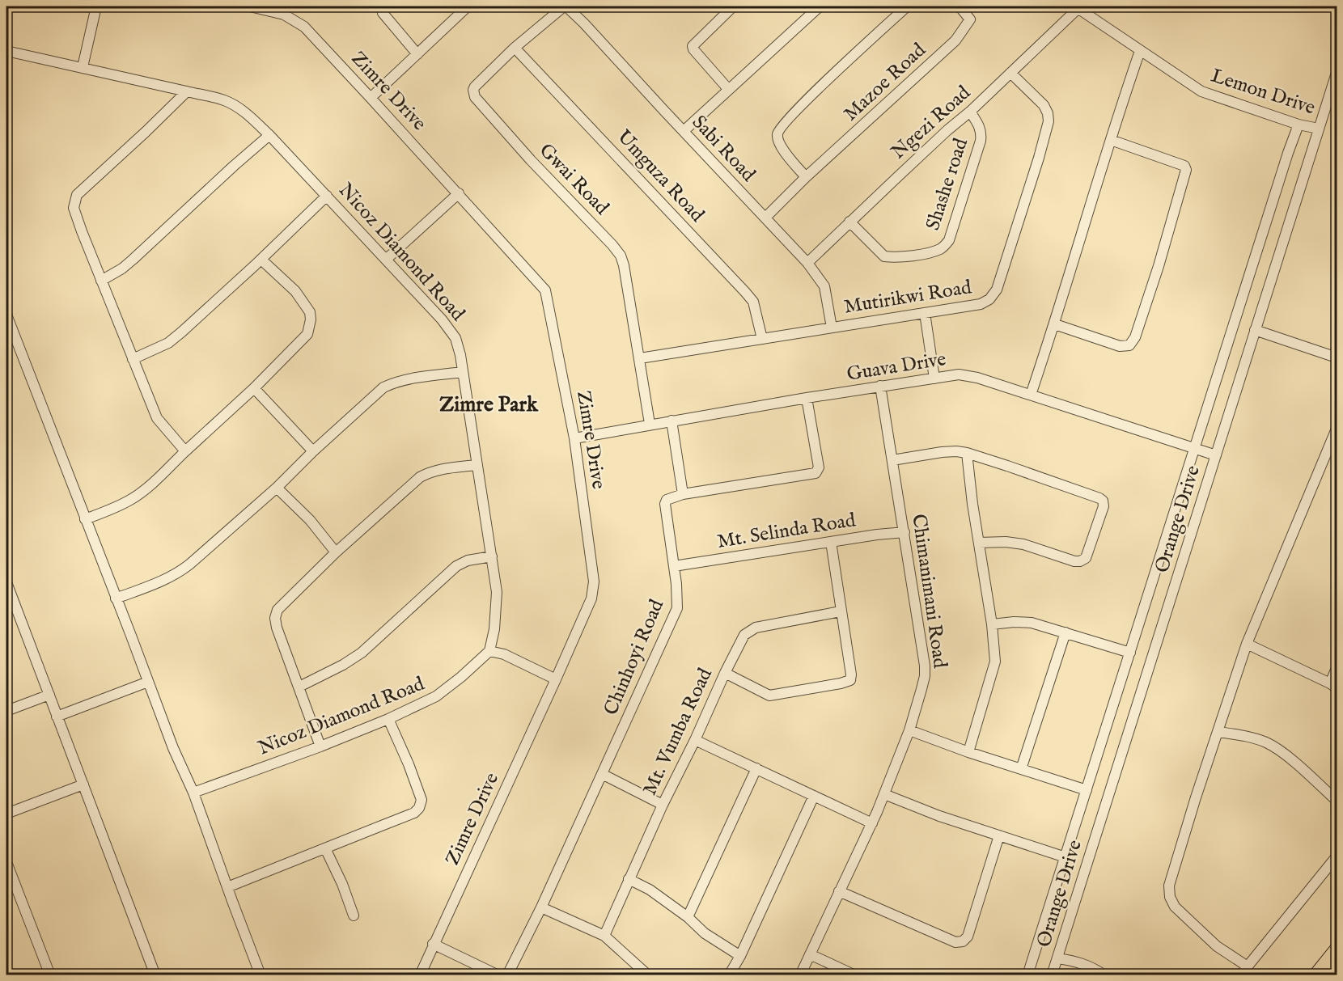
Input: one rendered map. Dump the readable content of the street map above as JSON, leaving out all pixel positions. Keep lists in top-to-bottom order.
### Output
{
  "streets": {
    "street": [
      "Mazoe Road",
      "Zimre Drive",
      "Lemon Drive",
      "Ngezi Road",
      "Sabi Road",
      "Umguza Road",
      "Gwai Road",
      "Shashe road",
      "Nicoz Diamond Road",
      "Mutirikwi Road",
      "Guava Drive",
      "Orange Drive",
      "Mt. Selinda Road",
      "Chimanimani Road",
      "Chinhoyi Road",
      "Mt. Vumba Road"
    ]
  },
  "crossings": [
    ["Mazoe Road", "Sabi Road"],
    ["Zimre Drive", "Guava Drive"],
    ["Lemon Drive", "Ngezi Road"],
    ["Lemon Drive", "Orange Drive"],
    ["Ngezi Road", "Sabi Road"],
    ["Ngezi Road", "Shashe road"],
    ["Ngezi Road", "Mutirikwi Road"],
    ["Sabi Road", "Gwai Road"],
    ["Sabi Road", "Mutirikwi Road"],
    ["Umguza Road", "Gwai Road"],
    ["Umguza Road", "Mutirikwi Road"],
    ["Gwai Road", "Mutirikwi Road"],
    ["Gwai Road", "Guava Drive"],
    ["Guava Drive", "Orange Drive"],
    ["Guava Drive", "Chimanimani Road"],
    ["Guava Drive", "Chinhoyi Road"],
    ["Mt. Selinda Road", "Chimanimani Road"],
    ["Mt. Selinda Road", "Chinhoyi Road"]
  ],
  "districts": ["Zimre Park"]
}
